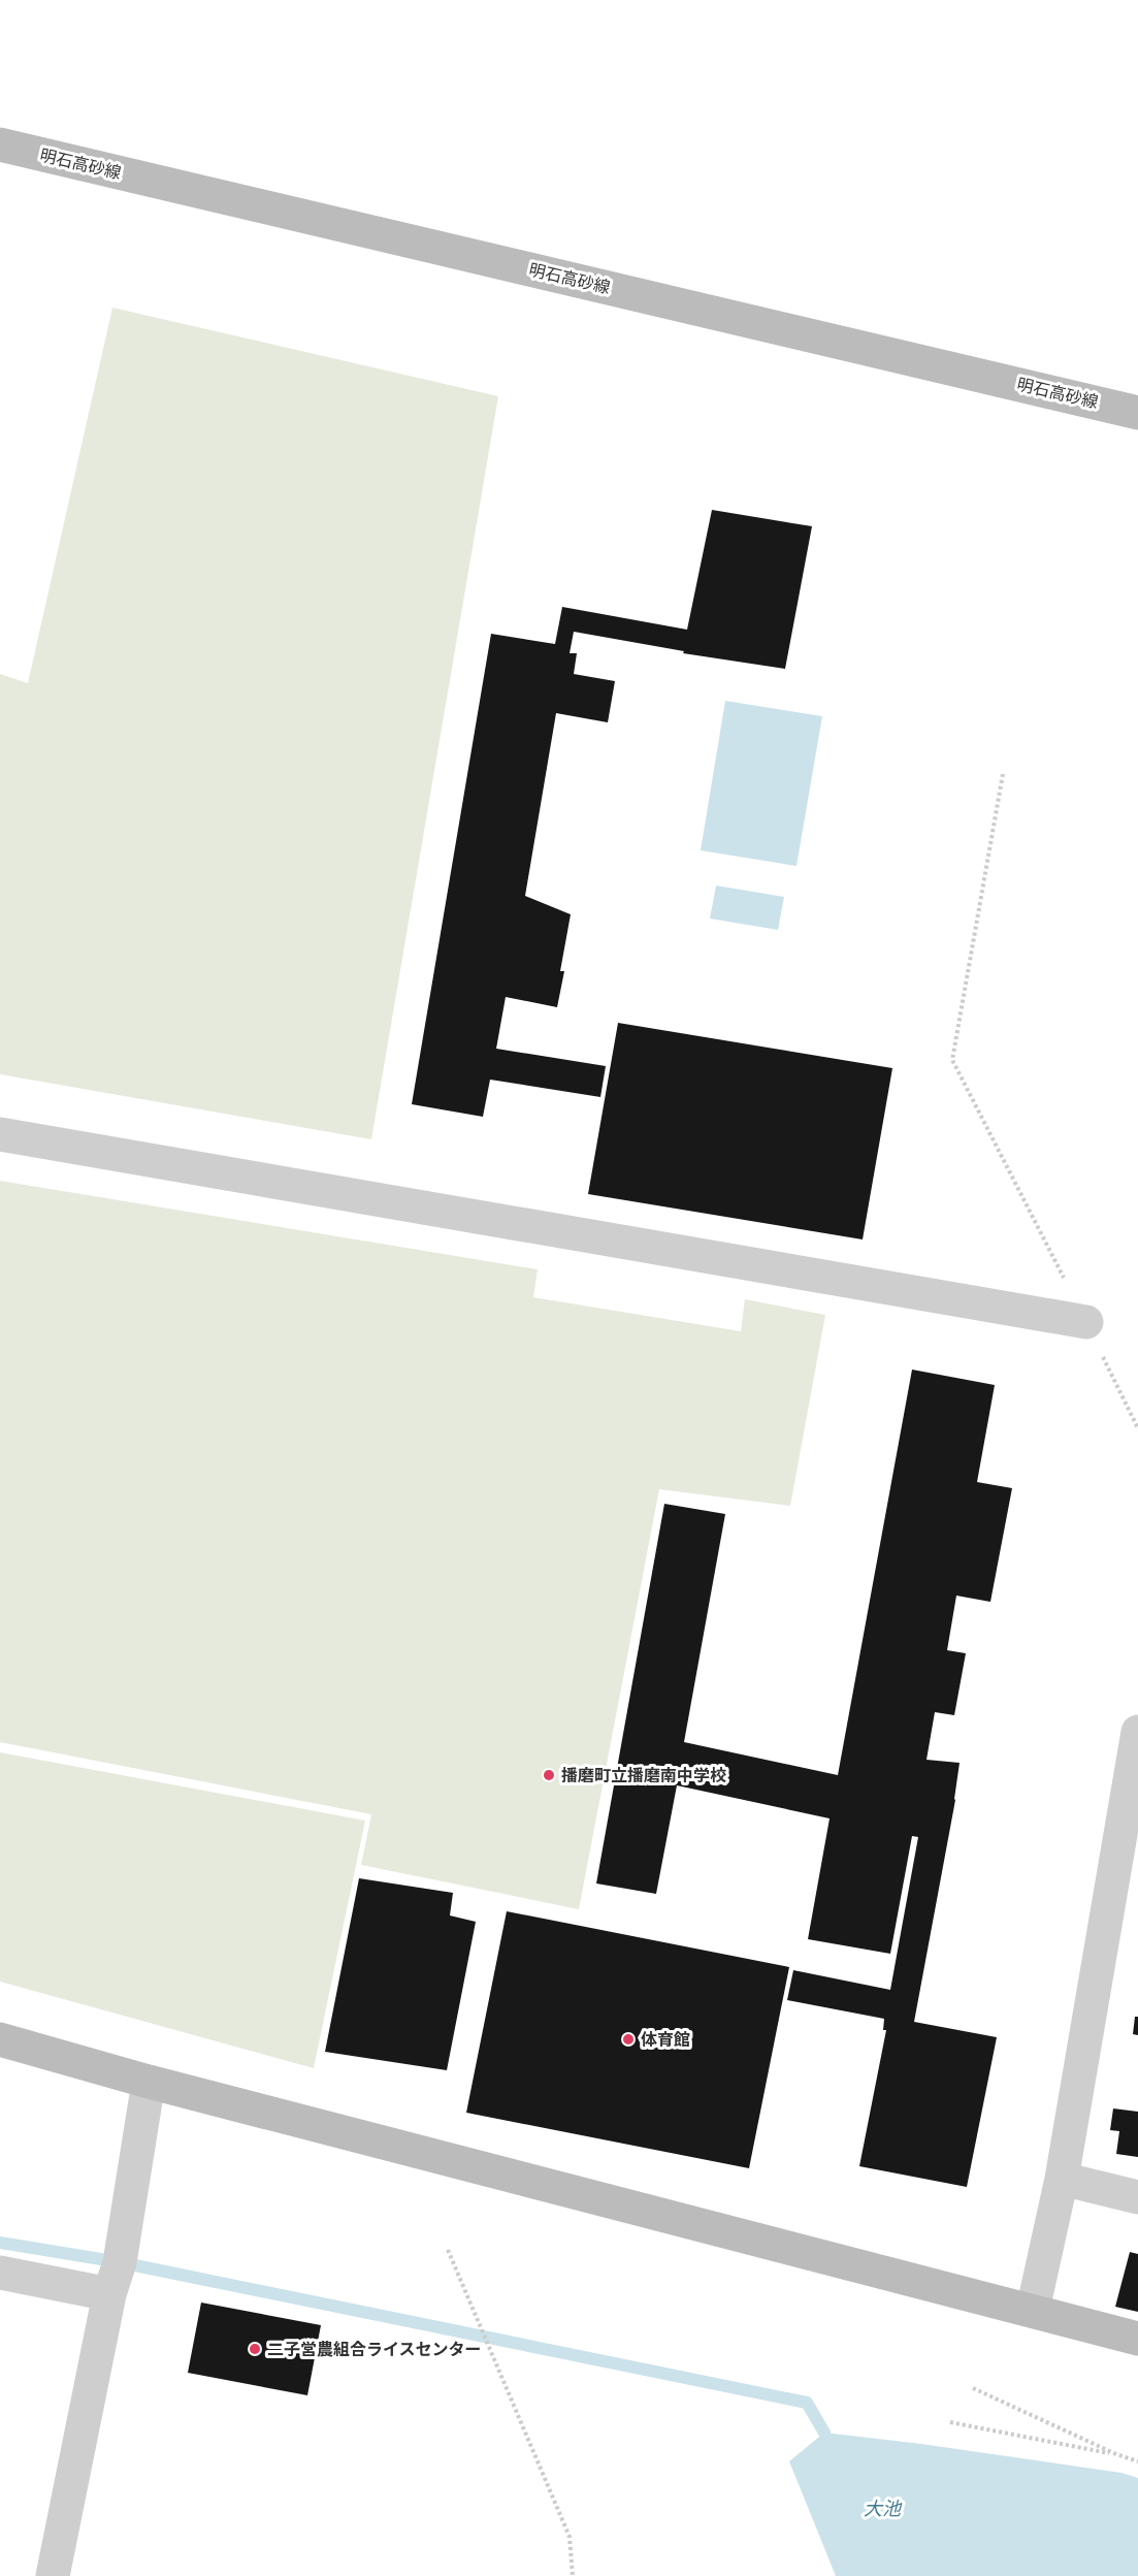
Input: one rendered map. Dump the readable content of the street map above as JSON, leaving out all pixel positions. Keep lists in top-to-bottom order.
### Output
{
  "streets": {
    "street": ["明石高砂線"]
  },
  "water": ["大池"],
  "places": ["播磨町立播磨南中学校", "体育館", "二子営農組合ライスセンター"]
}
